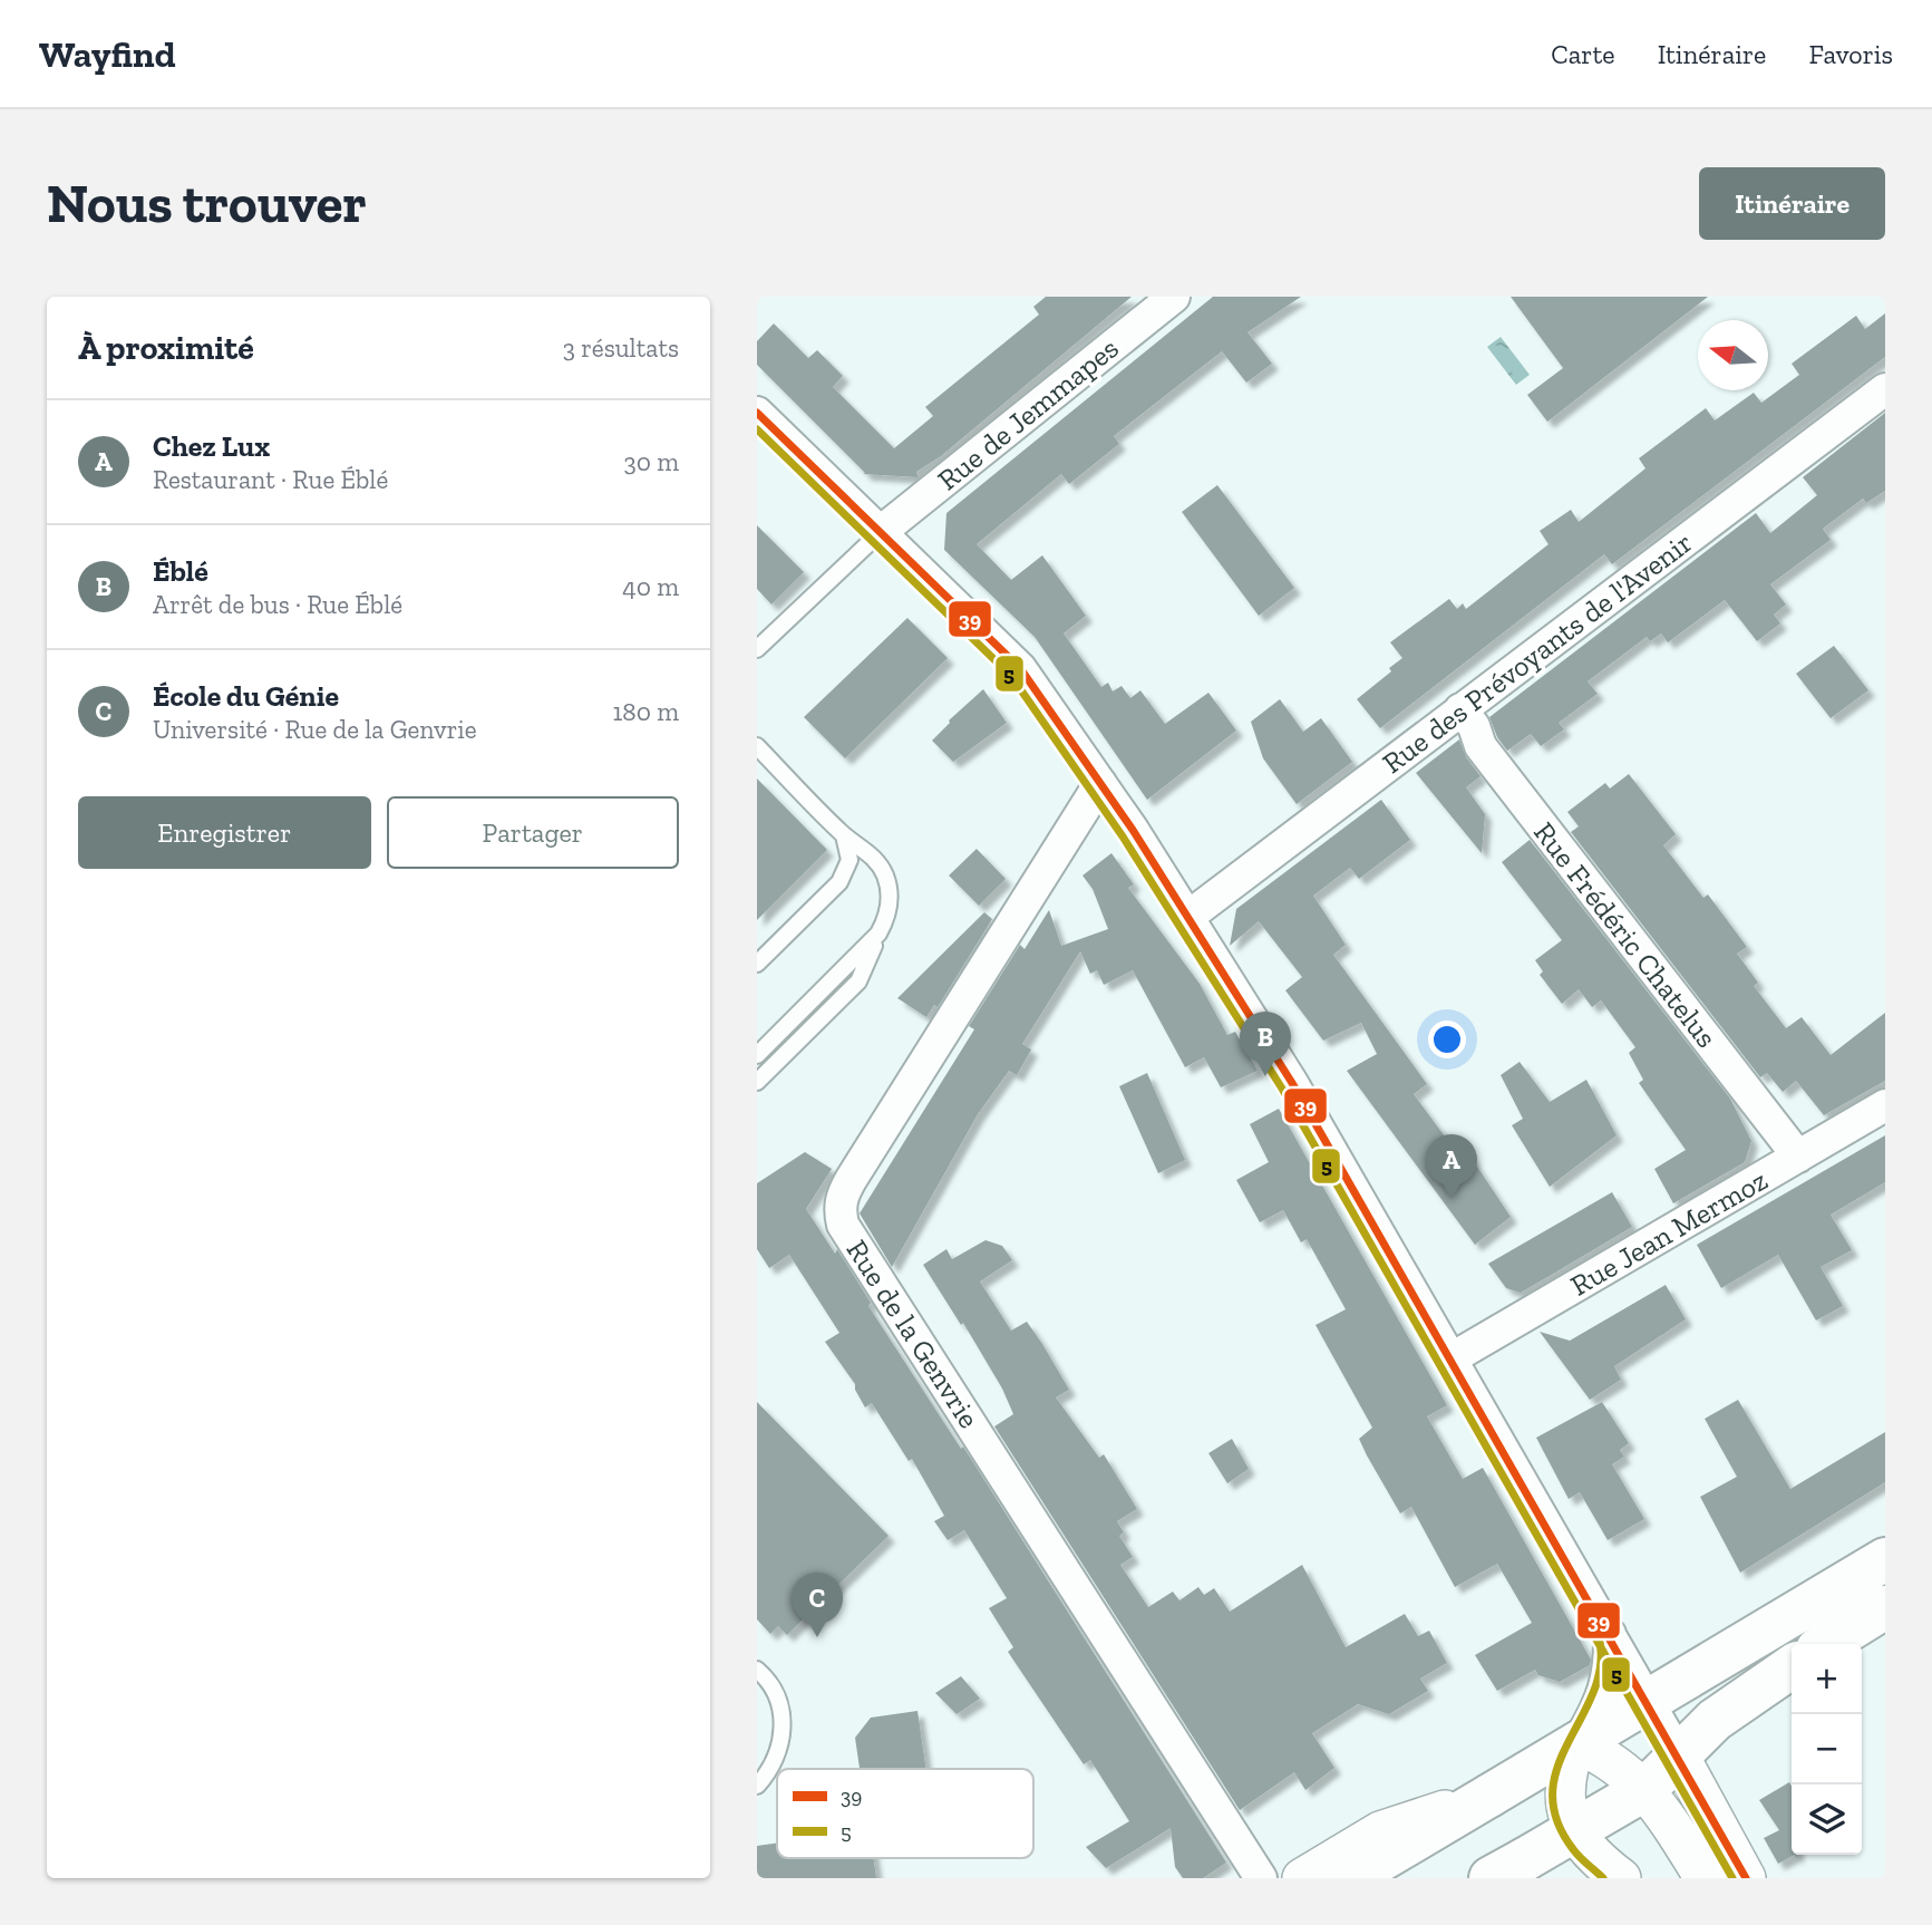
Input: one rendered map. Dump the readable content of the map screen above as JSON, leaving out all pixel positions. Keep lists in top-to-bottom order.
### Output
{
  "streets": {
    "street": [
      "Rue de Jemmapes",
      "Rue des Prévoyants de l'Avenir",
      "Rue Frédéric Chatelus",
      "Rue Jean Mermoz",
      "Rue de la Genvrie"
    ]
  },
  "crossings": [
    ["Rue des Prévoyants de l'Avenir", "Rue Frédéric Chatelus"],
    ["Rue Frédéric Chatelus", "Rue Jean Mermoz"]
  ],
  "lines": ["transit line 39", "transit line 5"],
  "legend": ["39", "5"],
  "north": "left",
  "page": {
    "header": "Wayfind",
    "nav": ["Carte", "Itinéraire", "Favoris"],
    "buttons": [
      "Itinéraire",
      ["Enregistrer", "Partager"]
    ],
    "title": "Nous trouver",
    "heading": ["À proximité", "3 résultats"],
    "list": [
      {
        "mark": "A",
        "name": "Chez Lux",
        "note": "Restaurant · Rue Éblé",
        "value": "30 m"
      },
      {
        "mark": "B",
        "name": "Éblé",
        "note": "Arrêt de bus · Rue Éblé",
        "value": "40 m"
      },
      {
        "mark": "C",
        "name": "École du Génie",
        "note": "Université · Rue de la Genvrie",
        "value": "180 m"
      }
    ],
    "pins": ["B", "A", "C"],
    "map_buttons": ["+", "−"]
  }
}
